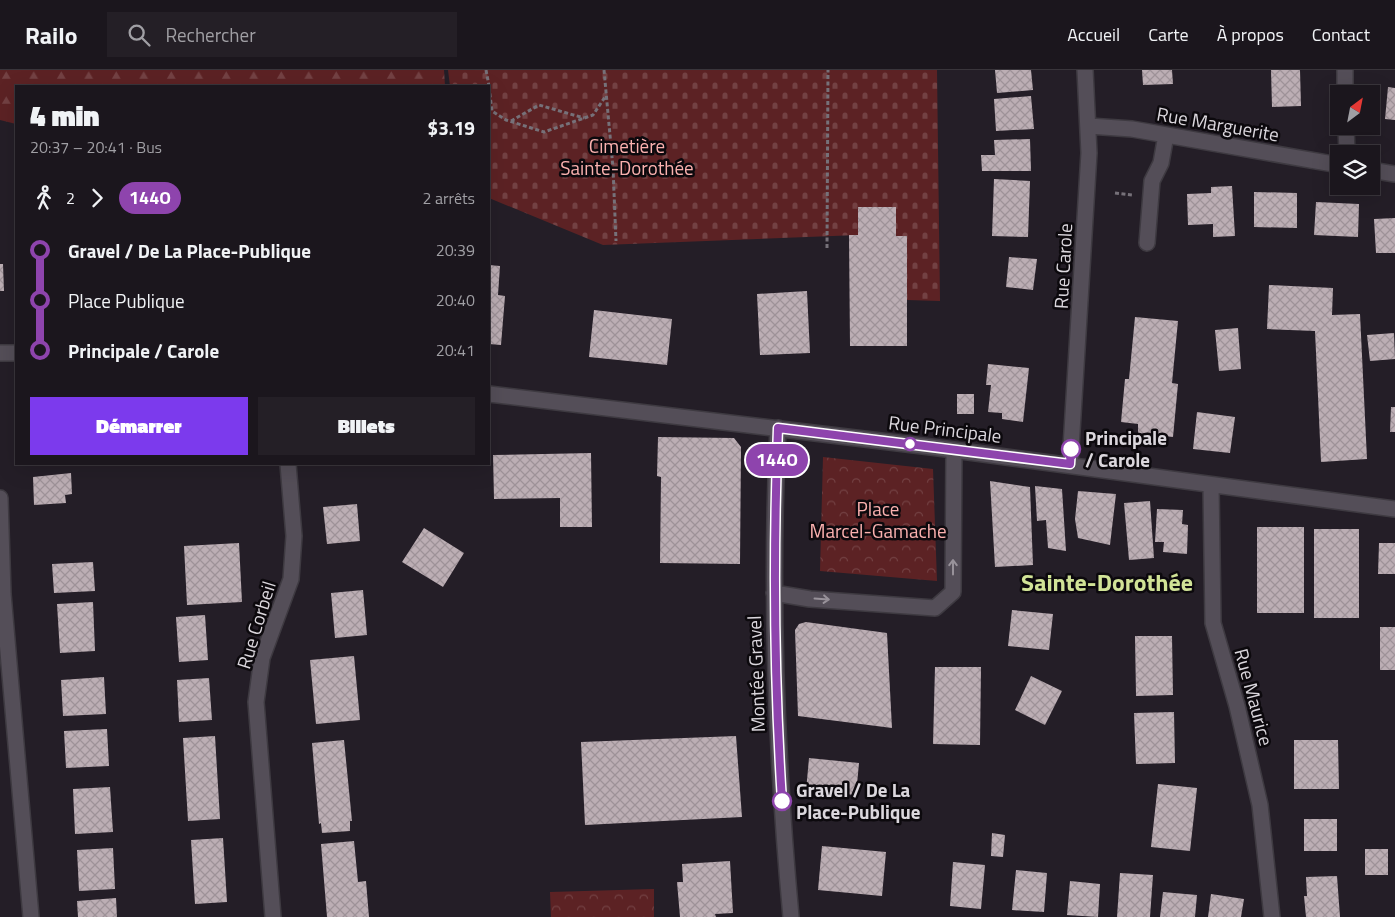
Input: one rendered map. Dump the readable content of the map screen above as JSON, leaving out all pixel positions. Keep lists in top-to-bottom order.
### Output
{
  "streets": {
    "street": [
      "Rue Marguerite",
      "Rue Carole",
      "Rue Principale",
      "Rue Corbeil",
      "Montée Gravel",
      "Rue Maurice"
    ]
  },
  "crossings": [
    ["Rue Marguerite", "Rue Carole"],
    ["Rue Carole", "Rue Principale"],
    ["Rue Principale", "Montée Gravel"],
    ["Rue Principale", "Rue Maurice"]
  ],
  "districts": ["Sainte-Dorothée"],
  "parks": ["Cimetière Sainte-Dorothée", "Place Marcel-Gamache"],
  "places": ["Principale / Carole", "Gravel / De La Place-Publique"],
  "lines": ["bus line 144O"],
  "north": "top right",
  "page": {
    "header": "Railo",
    "search": "Rechercher",
    "nav": [
      "Accueil",
      "Carte",
      "À propos",
      "Contact"
    ],
    "on_map": "144O",
    "heading": ["4 min", "20:37 – 20:41 · Bus", "$3.19"],
    "legs": ["2", "144O", "2 arrêts"],
    "list": [
      {
        "name": "Gravel / De La Place-Publique",
        "value": "20:39"
      },
      {
        "name": "Place Publique",
        "value": "20:40"
      },
      {
        "name": "Principale / Carole",
        "value": "20:41"
      }
    ],
    "buttons": ["Démarrer", "Billets"]
  }
}
